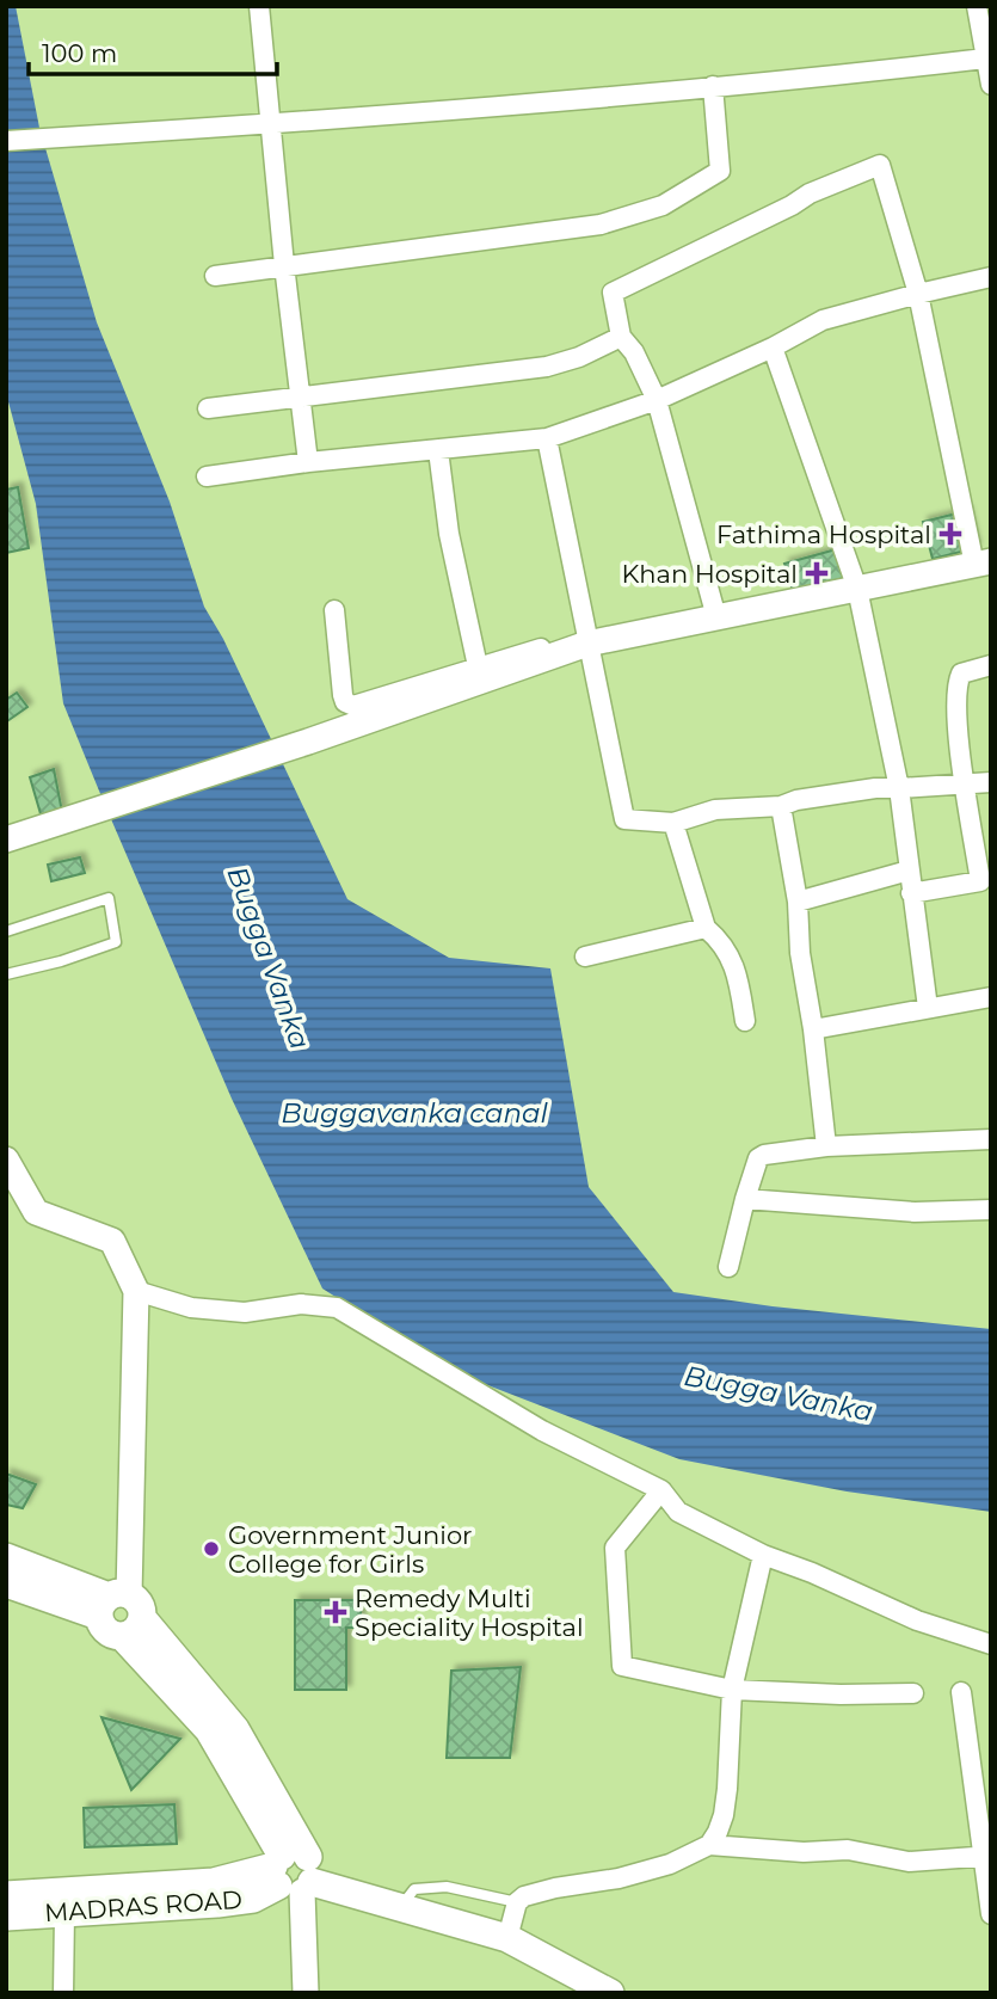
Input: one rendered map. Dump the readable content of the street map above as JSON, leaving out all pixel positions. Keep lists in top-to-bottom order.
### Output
{
  "streets": {
    "main road": ["MADRAS ROAD"]
  },
  "water": ["Bugga Vanka", "Buggavanka canal"],
  "places": {
    "health": ["Fathima Hospital", "Khan Hospital", "Remedy Multi Speciality Hospital"],
    "other": ["Government Junior College for Girls"]
  },
  "scale_bar": "100 m"
}
